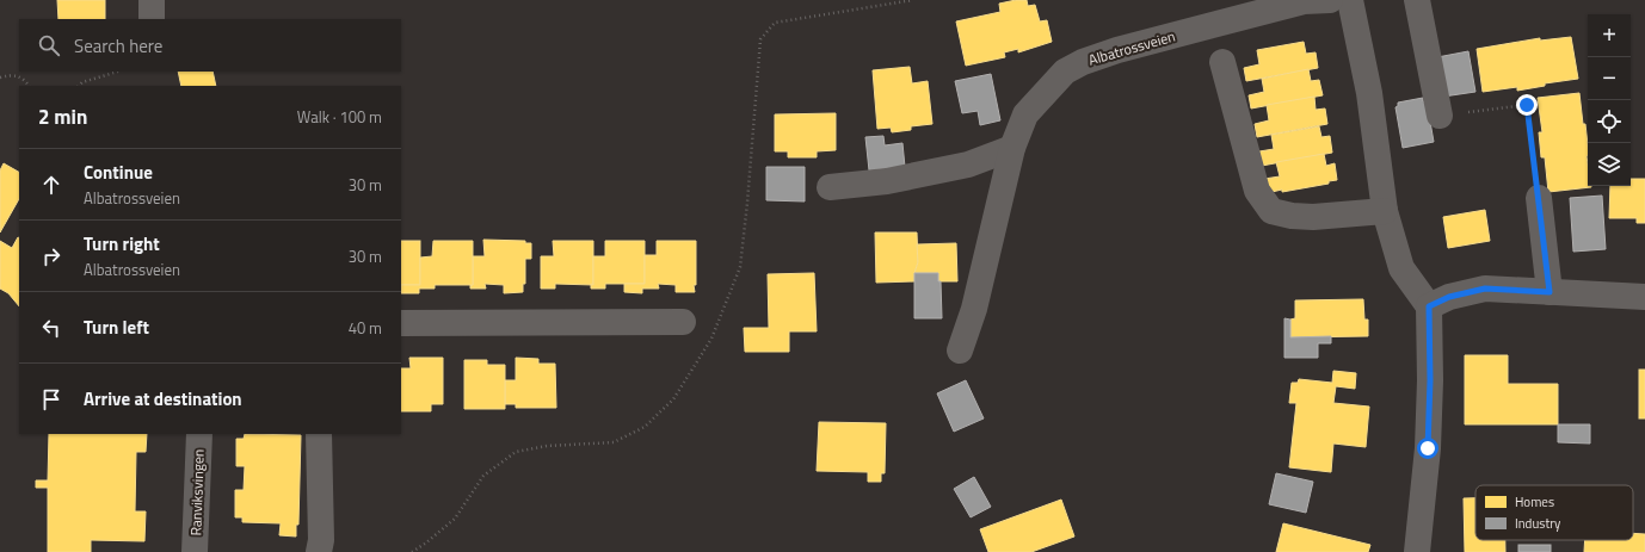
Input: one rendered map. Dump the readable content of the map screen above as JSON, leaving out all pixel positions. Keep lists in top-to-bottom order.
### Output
{
  "streets": {
    "street": ["Albatrossveien", "Ranviksvingen"]
  },
  "legend": ["Homes", "Industry"],
  "page": {
    "map_buttons": ["+", "−"],
    "search": "Search here",
    "heading": ["2 min", "Walk · 100 m"],
    "list": [
      ["Continue", "Albatrossveien", "30 m"],
      ["Turn right", "Albatrossveien", "30 m"],
      ["Turn left", "40 m"],
      "Arrive at destination"
    ]
  }
}
